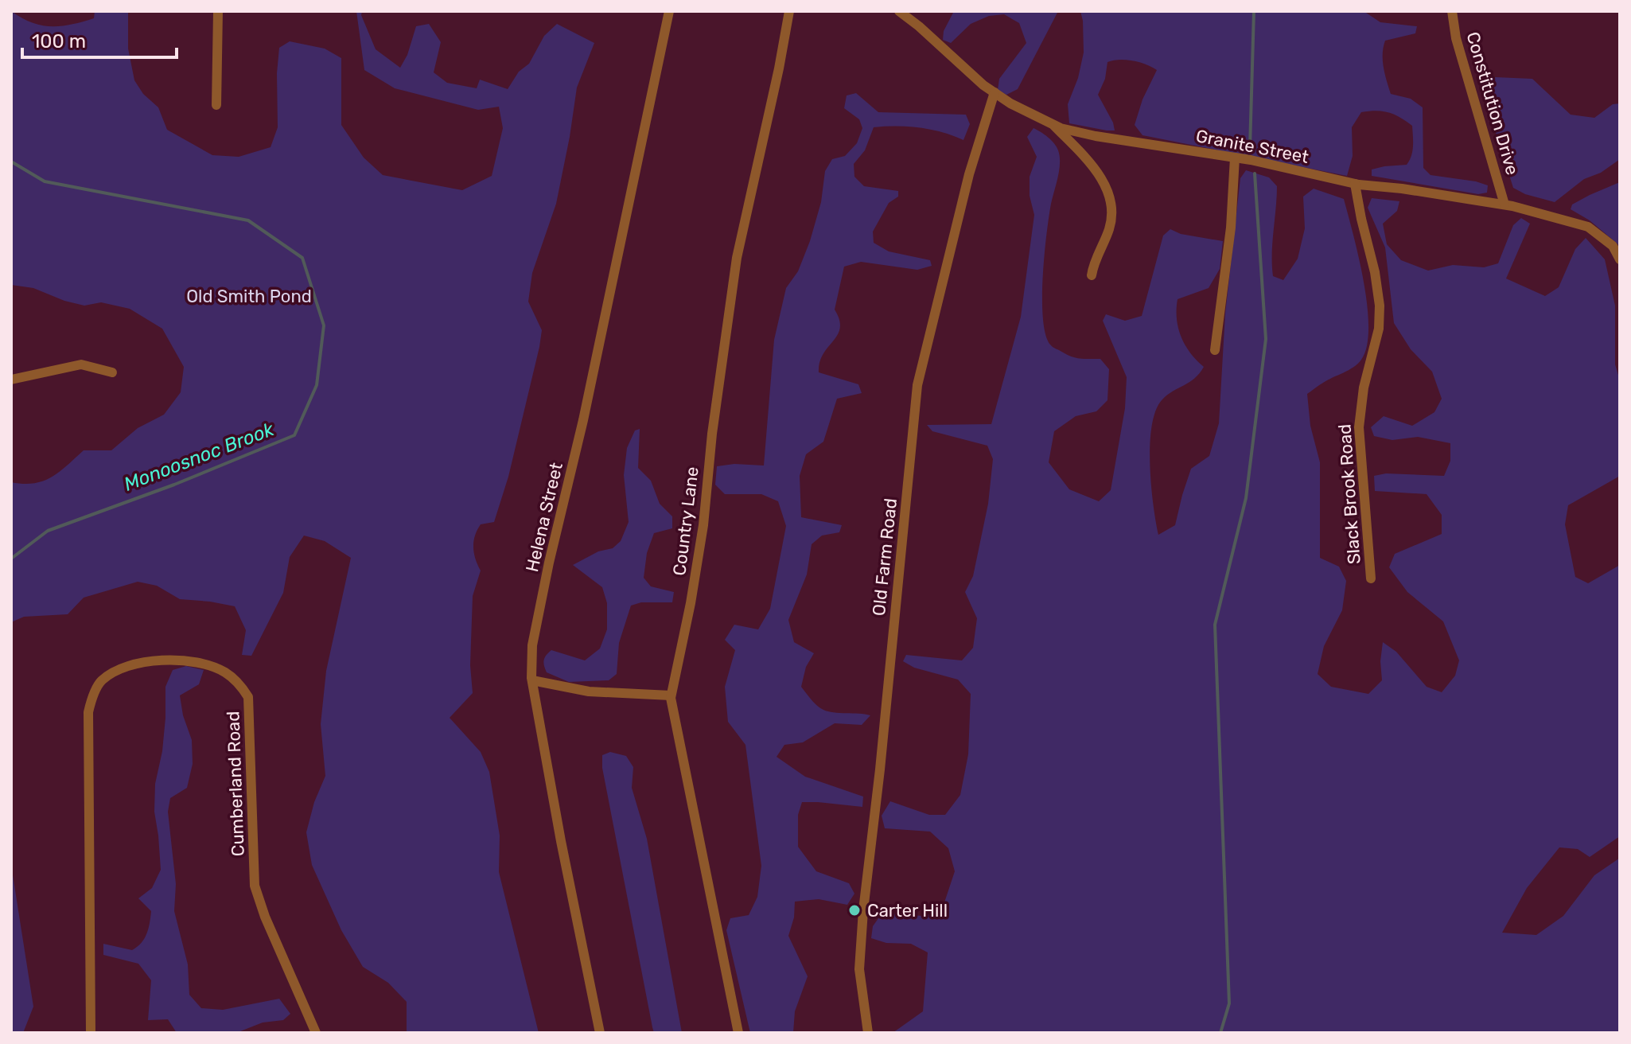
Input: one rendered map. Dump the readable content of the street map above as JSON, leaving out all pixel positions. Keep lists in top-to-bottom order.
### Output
{
  "streets": {
    "street": [
      "Constitution Drive",
      "Granite Street",
      "Slack Brook Road",
      "Helena Street",
      "Country Lane",
      "Old Farm Road",
      "Cumberland Road"
    ]
  },
  "crossings": [
    ["Constitution Drive", "Granite Street"],
    ["Granite Street", "Slack Brook Road"],
    ["Granite Street", "Old Farm Road"]
  ],
  "water": ["Monoosnoc Brook"],
  "parks": ["Old Smith Pond"],
  "places": ["Carter Hill"],
  "scale_bar": "100 m"
}
